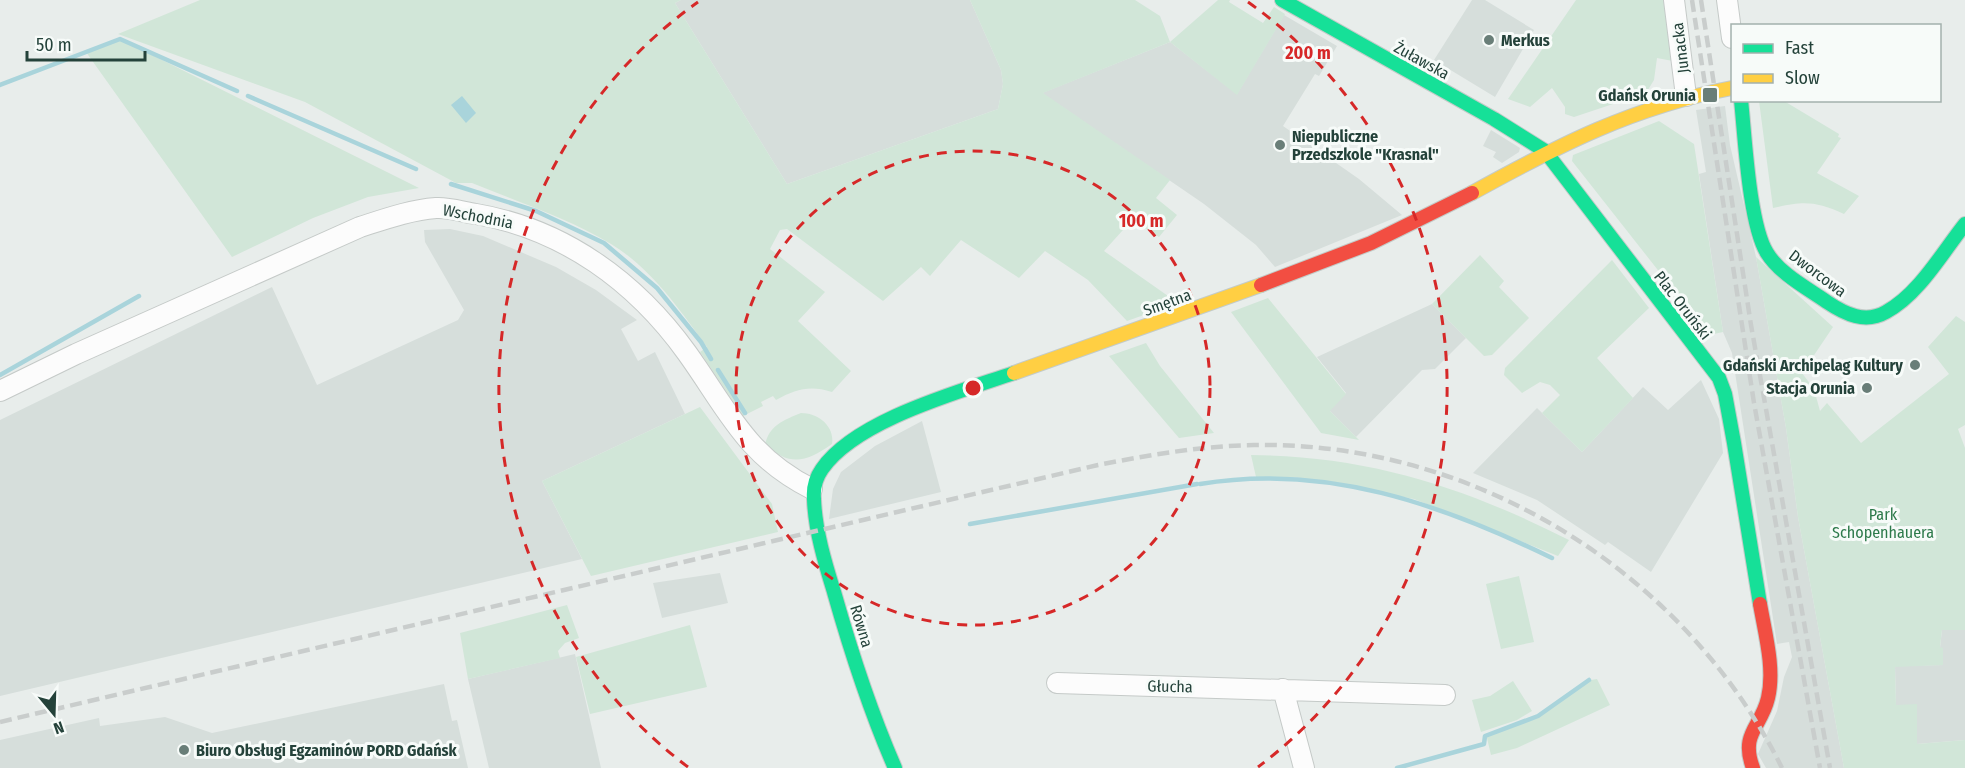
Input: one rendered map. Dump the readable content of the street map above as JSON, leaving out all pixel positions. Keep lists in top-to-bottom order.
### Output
{
  "streets": {
    "street": [
      "Junacka",
      "Żuławska",
      "Wschodnia",
      "Dworcowa",
      "Smętna",
      "Plac Oruński",
      "Równa",
      "Głucha"
    ]
  },
  "crossings": [
    ["Żuławska", "Smętna"],
    ["Żuławska", "Plac Oruński"],
    ["Wschodnia", "Smętna"],
    ["Wschodnia", "Równa"],
    ["Smętna", "Plac Oruński"],
    ["Smętna", "Równa"]
  ],
  "parks": ["Park Schopenhauera"],
  "places": {
    "other": [
      "Merkus",
      "Niepubliczne Przedszkole \"Krasnal\"",
      "Gdański Archipelag Kultury",
      "Stacja Orunia",
      "Biuro Obsługi Egzaminów PORD Gdańsk"
    ],
    "transit": ["Gdańsk Orunia"]
  },
  "legend": ["Fast", "Slow"],
  "scale_bar": "50 m",
  "north": "bottom",
  "rings": ["200 m", "100 m"]
}
